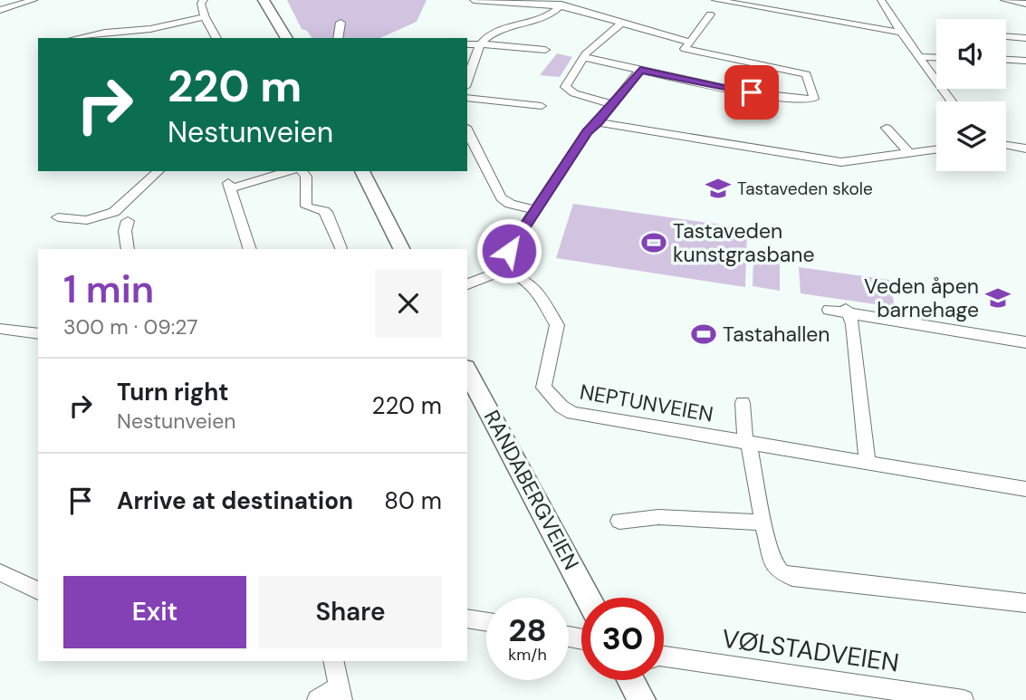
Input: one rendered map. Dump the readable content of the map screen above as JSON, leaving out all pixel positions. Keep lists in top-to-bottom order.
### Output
{
  "streets": {
    "main road": ["RANDABERGVEIEN"],
    "street": ["NEPTUNVEIEN", "VØLSTADVEIEN"]
  },
  "places": {
    "school or university": ["Tastaveden skole", "Veden åpen barnehage"],
    "sports": ["Tastaveden kunstgrasbane", "Tastahallen"]
  },
  "page": {
    "turn": ["220 m", "Nestunveien"],
    "heading": ["1 min", "300 m · 09:27"],
    "list": [
      {
        "name": "Turn right",
        "note": "Nestunveien",
        "value": "220 m"
      },
      {
        "name": "Arrive at destination",
        "value": "80 m"
      }
    ],
    "buttons": ["Exit", "Share"],
    "speed": "28 km/h",
    "limit": "30"
  }
}
